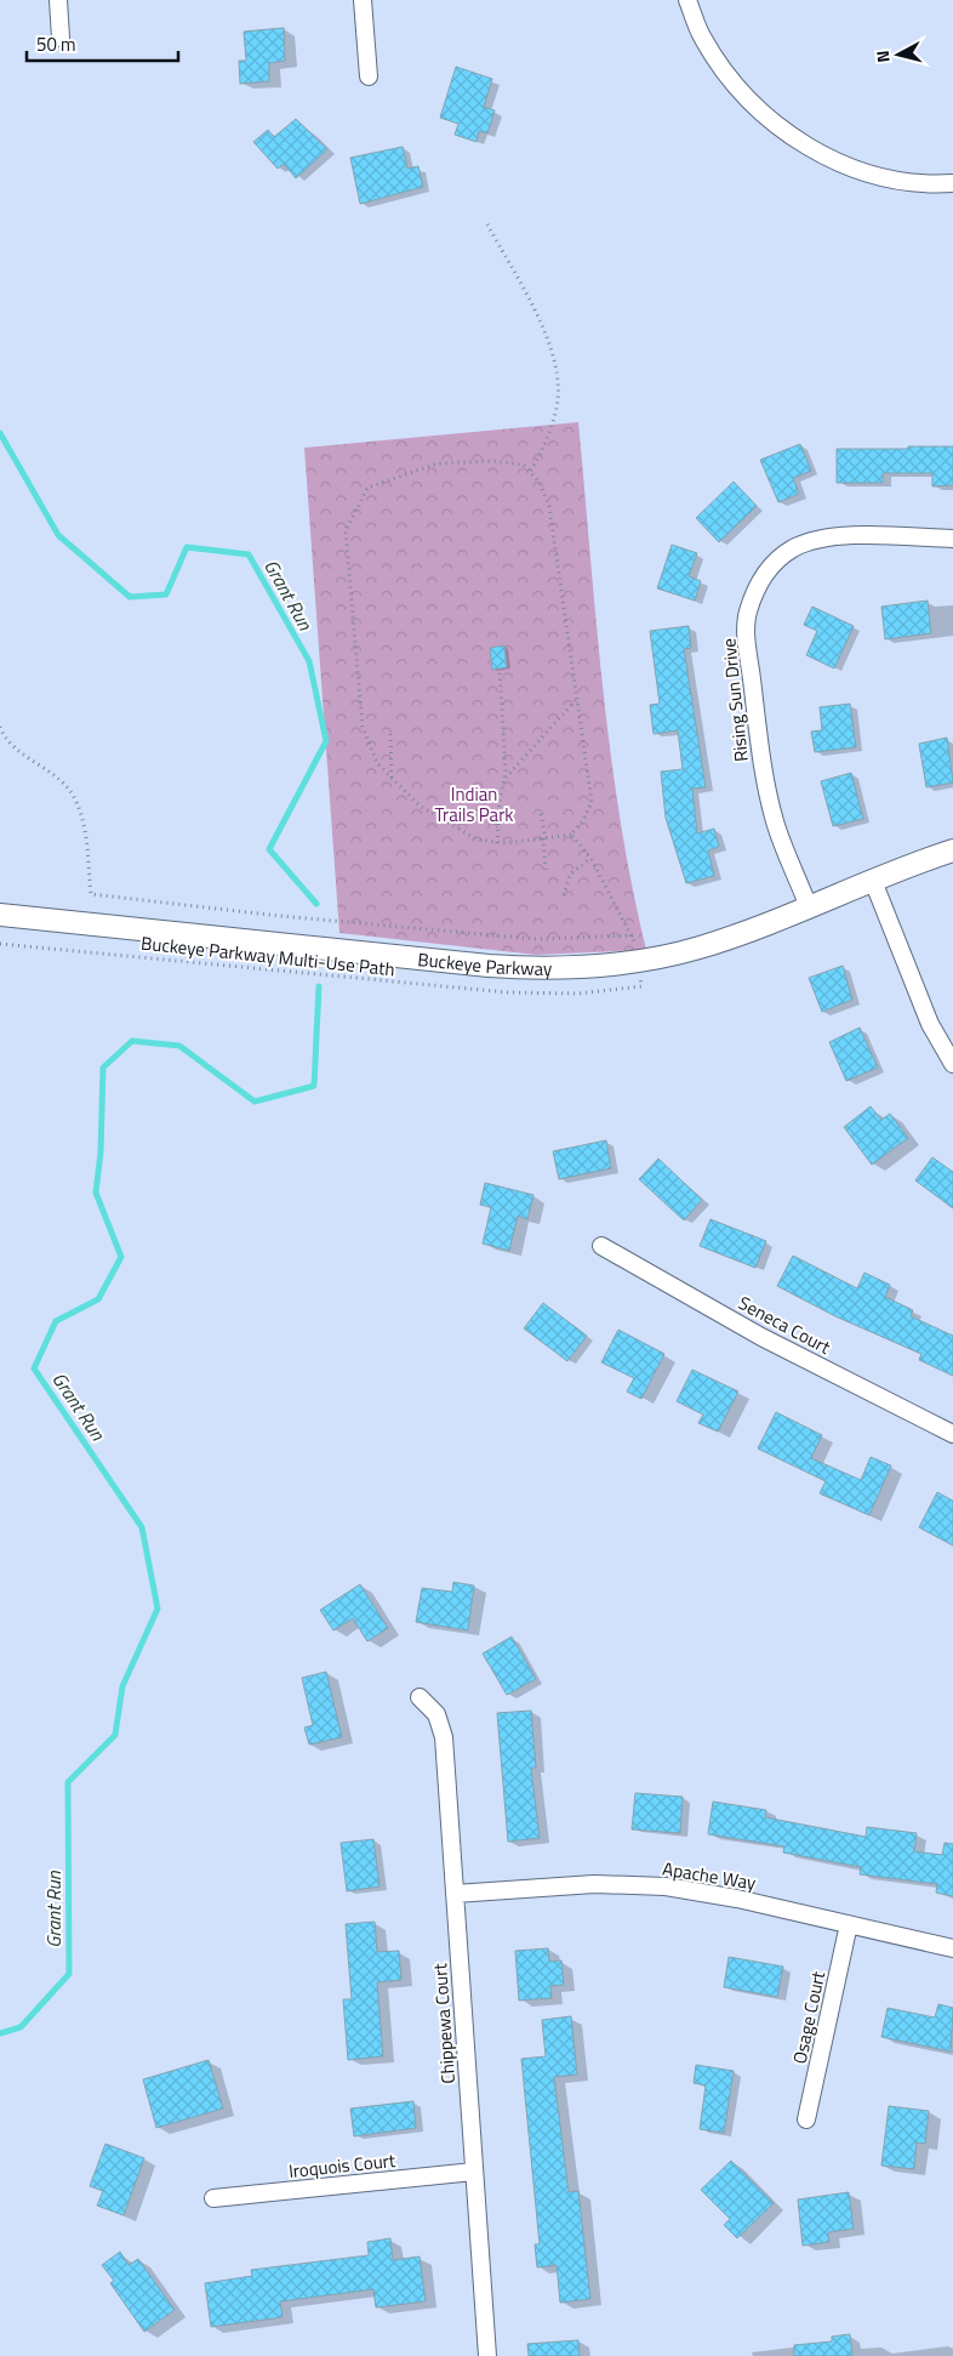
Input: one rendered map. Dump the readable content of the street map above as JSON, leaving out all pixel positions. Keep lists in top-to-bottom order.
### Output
{
  "streets": {
    "street": [
      "Rising Sun Drive",
      "Buckeye Parkway",
      "Seneca Court",
      "Apache Way",
      "Osage Court",
      "Chippewa Court",
      "Iroquois Court"
    ],
    "path": ["Buckeye Parkway Multi-Use Path"]
  },
  "crossings": [
    ["Rising Sun Drive", "Buckeye Parkway"],
    ["Apache Way", "Osage Court"],
    ["Apache Way", "Chippewa Court"],
    ["Chippewa Court", "Iroquois Court"]
  ],
  "water": ["Grant Run"],
  "parks": ["Indian Trails Park"],
  "scale_bar": "50 m",
  "north": "left"
}
